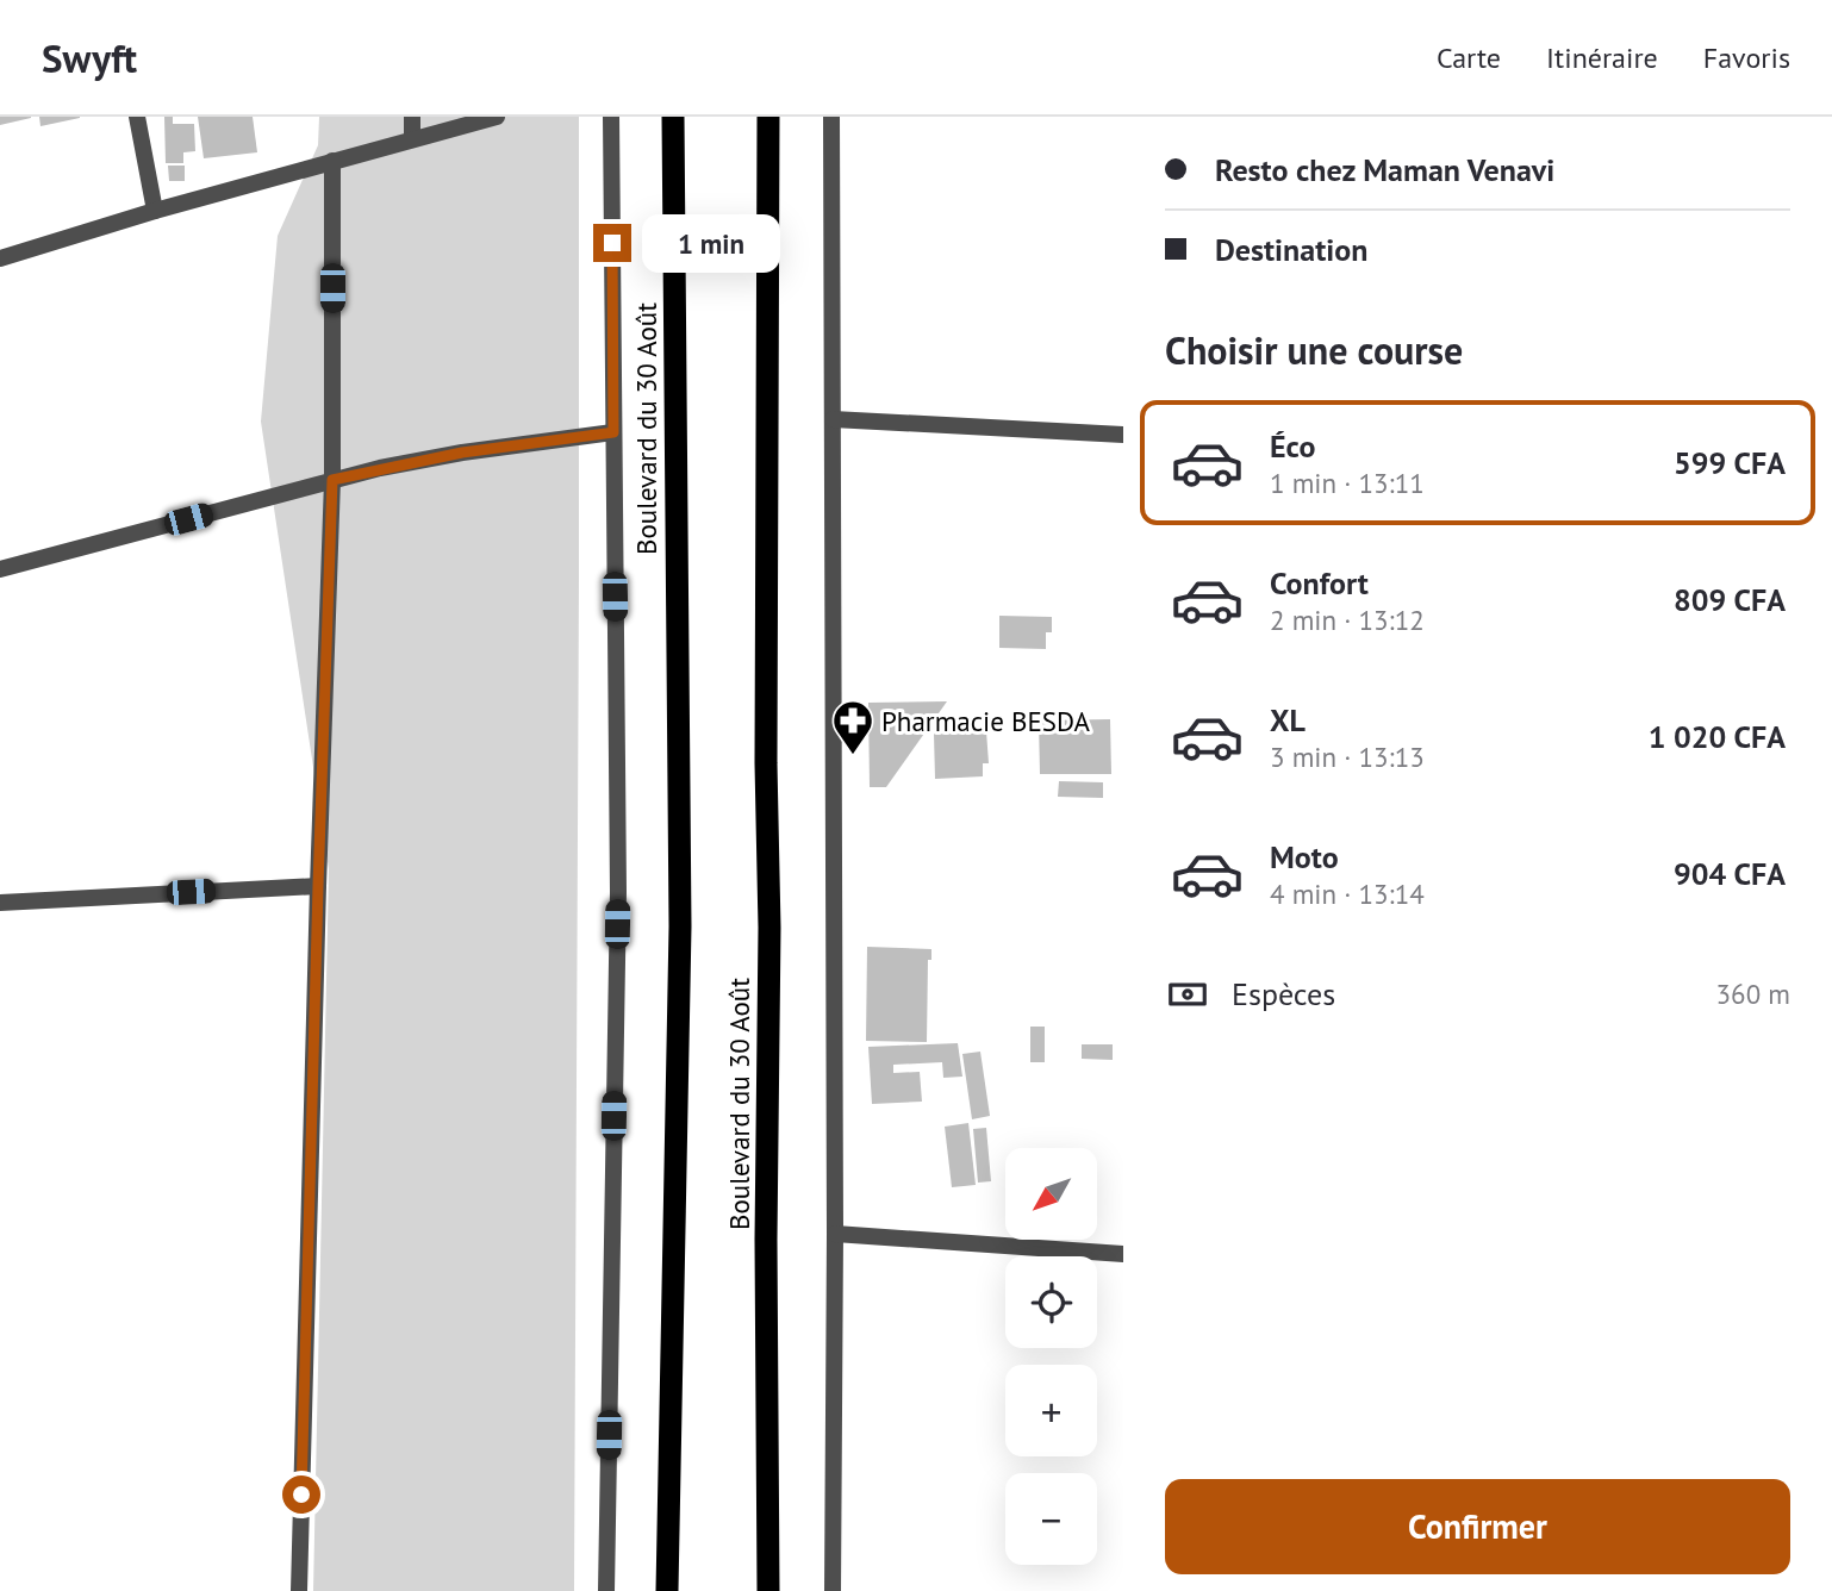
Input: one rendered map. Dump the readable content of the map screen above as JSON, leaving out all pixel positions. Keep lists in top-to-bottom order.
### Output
{
  "streets": {
    "highway": ["Boulevard du 30 Août"]
  },
  "places": {
    "pharmacy": ["Pharmacie BESDA"]
  },
  "north": "bottom left",
  "page": {
    "header": "Swyft",
    "nav": ["Carte", "Itinéraire", "Favoris"],
    "banner": ["Resto chez Maman Venavi", "Destination"],
    "bubble": "1 min",
    "heading": "Choisir une course",
    "list": [
      {
        "name": "Éco",
        "note": "1 min · 13:11",
        "value": "599 CFA"
      },
      {
        "name": "Confort",
        "note": "2 min · 13:12",
        "value": "809 CFA"
      },
      {
        "name": "XL",
        "note": "3 min · 13:13",
        "value": "1 020 CFA"
      },
      {
        "name": "Moto",
        "note": "4 min · 13:14",
        "value": "904 CFA"
      }
    ],
    "pay": ["Espèces", "360 m"],
    "map_buttons": ["+", "−"],
    "buttons": "Confirmer"
  }
}
